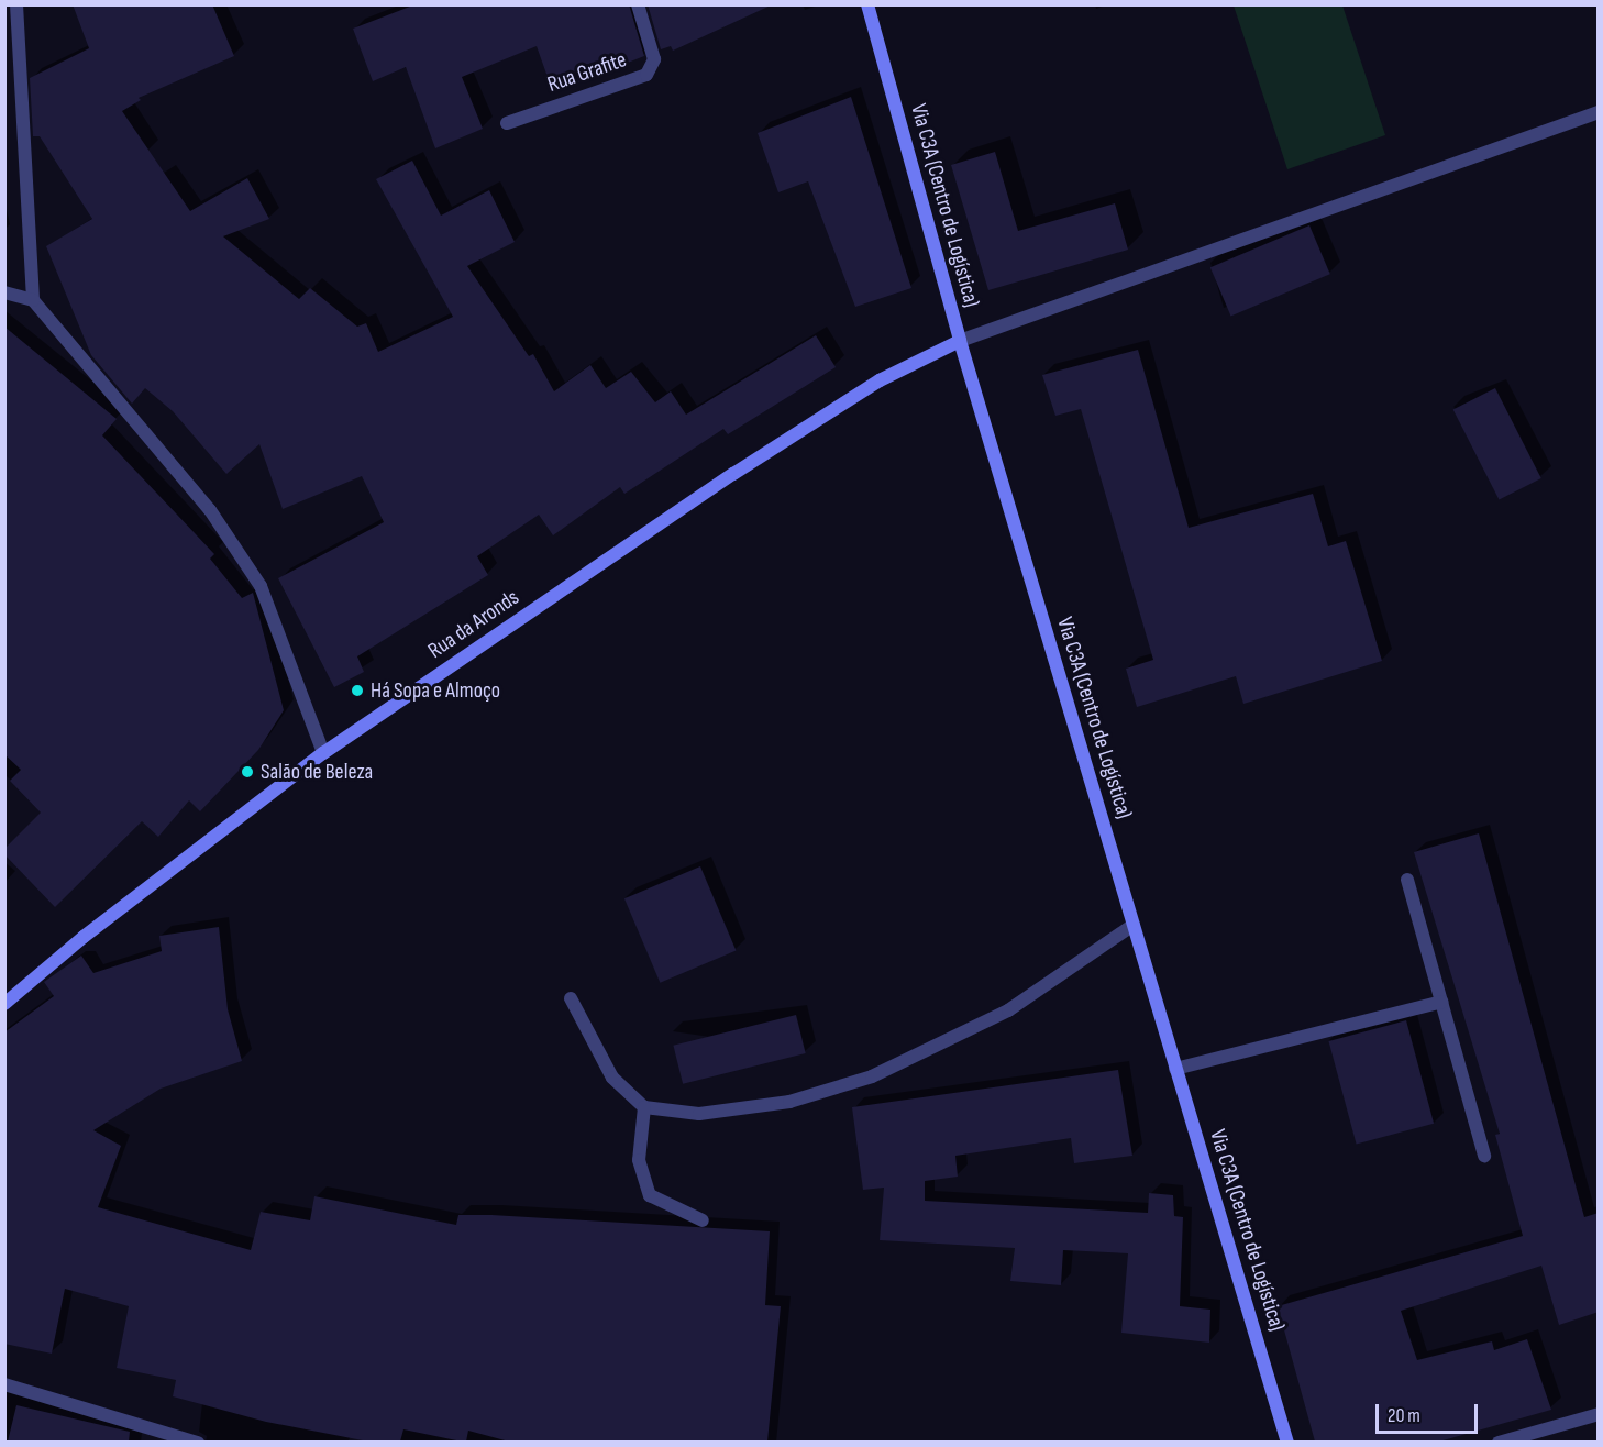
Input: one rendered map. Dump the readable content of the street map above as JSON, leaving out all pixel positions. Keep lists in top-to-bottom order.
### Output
{
  "streets": {
    "street": ["Rua Grafite", "Via C3A (Centro de Logística)", "Rua da Aronds"]
  },
  "crossings": [
    ["Via C3A (Centro de Logística)", "Rua da Aronds"]
  ],
  "places": ["Há Sopa e Almoço", "Salão de Beleza"],
  "scale_bar": "20 m"
}
